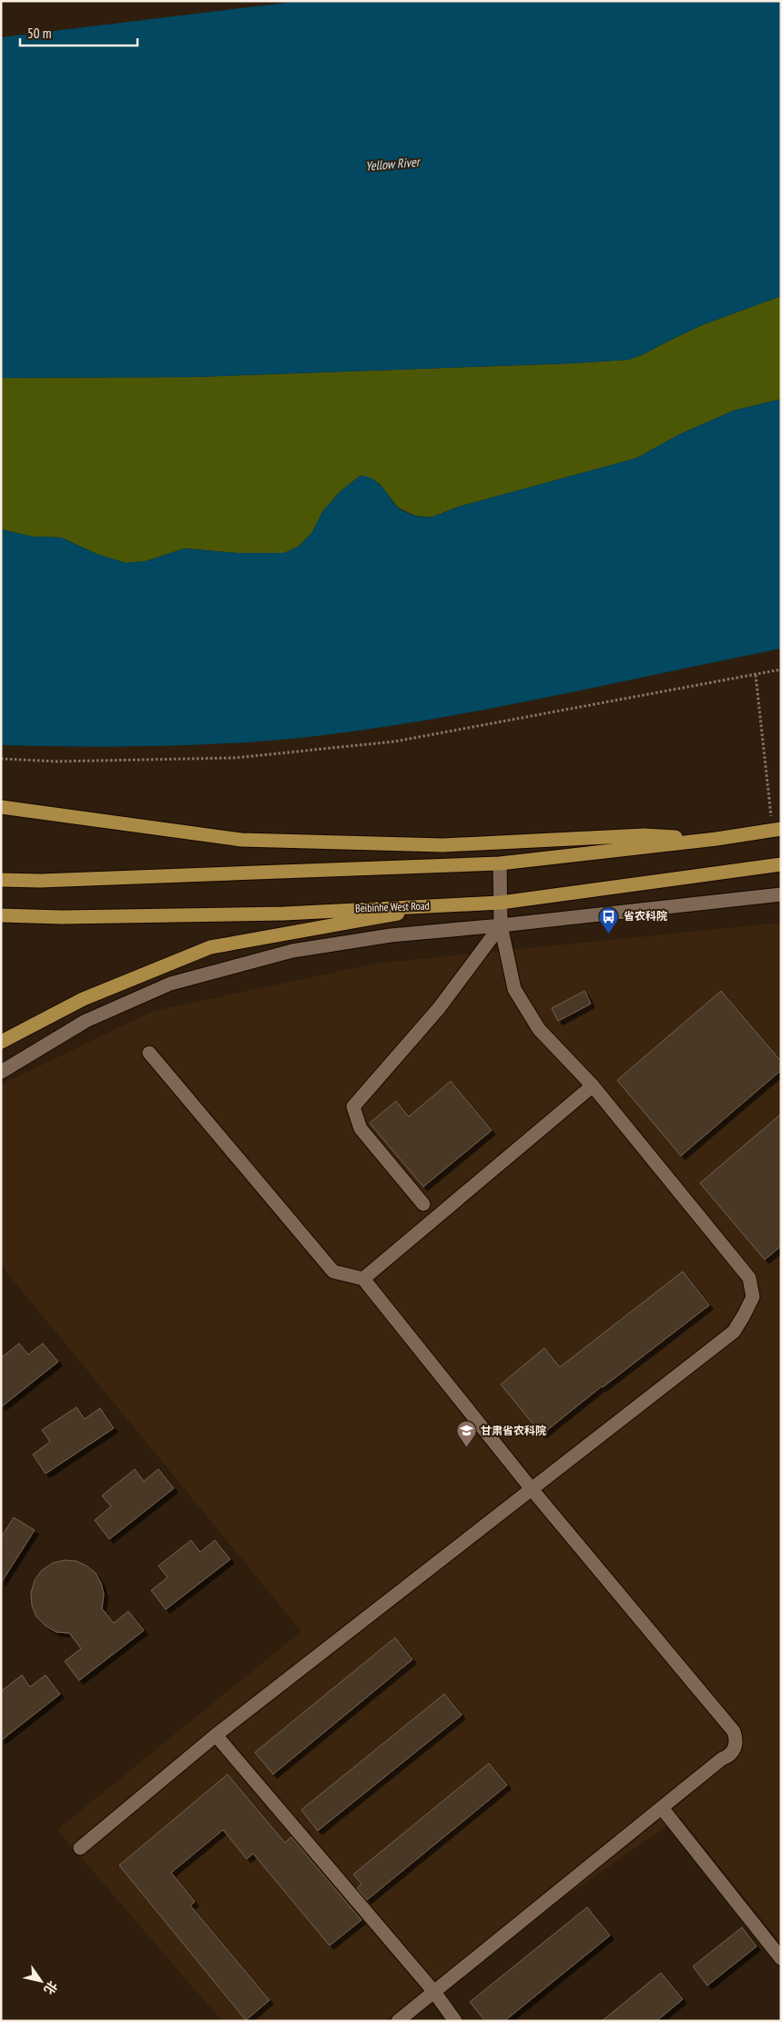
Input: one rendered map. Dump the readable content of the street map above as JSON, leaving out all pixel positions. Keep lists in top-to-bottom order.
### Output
{
  "streets": {
    "main road": ["Beibinhe West Road"]
  },
  "water": ["Yellow River"],
  "places": {
    "bus stop": ["省农科院"],
    "school or university": ["甘肃省农科院"]
  },
  "scale_bar": "50 m",
  "north": "bottom right"
}
